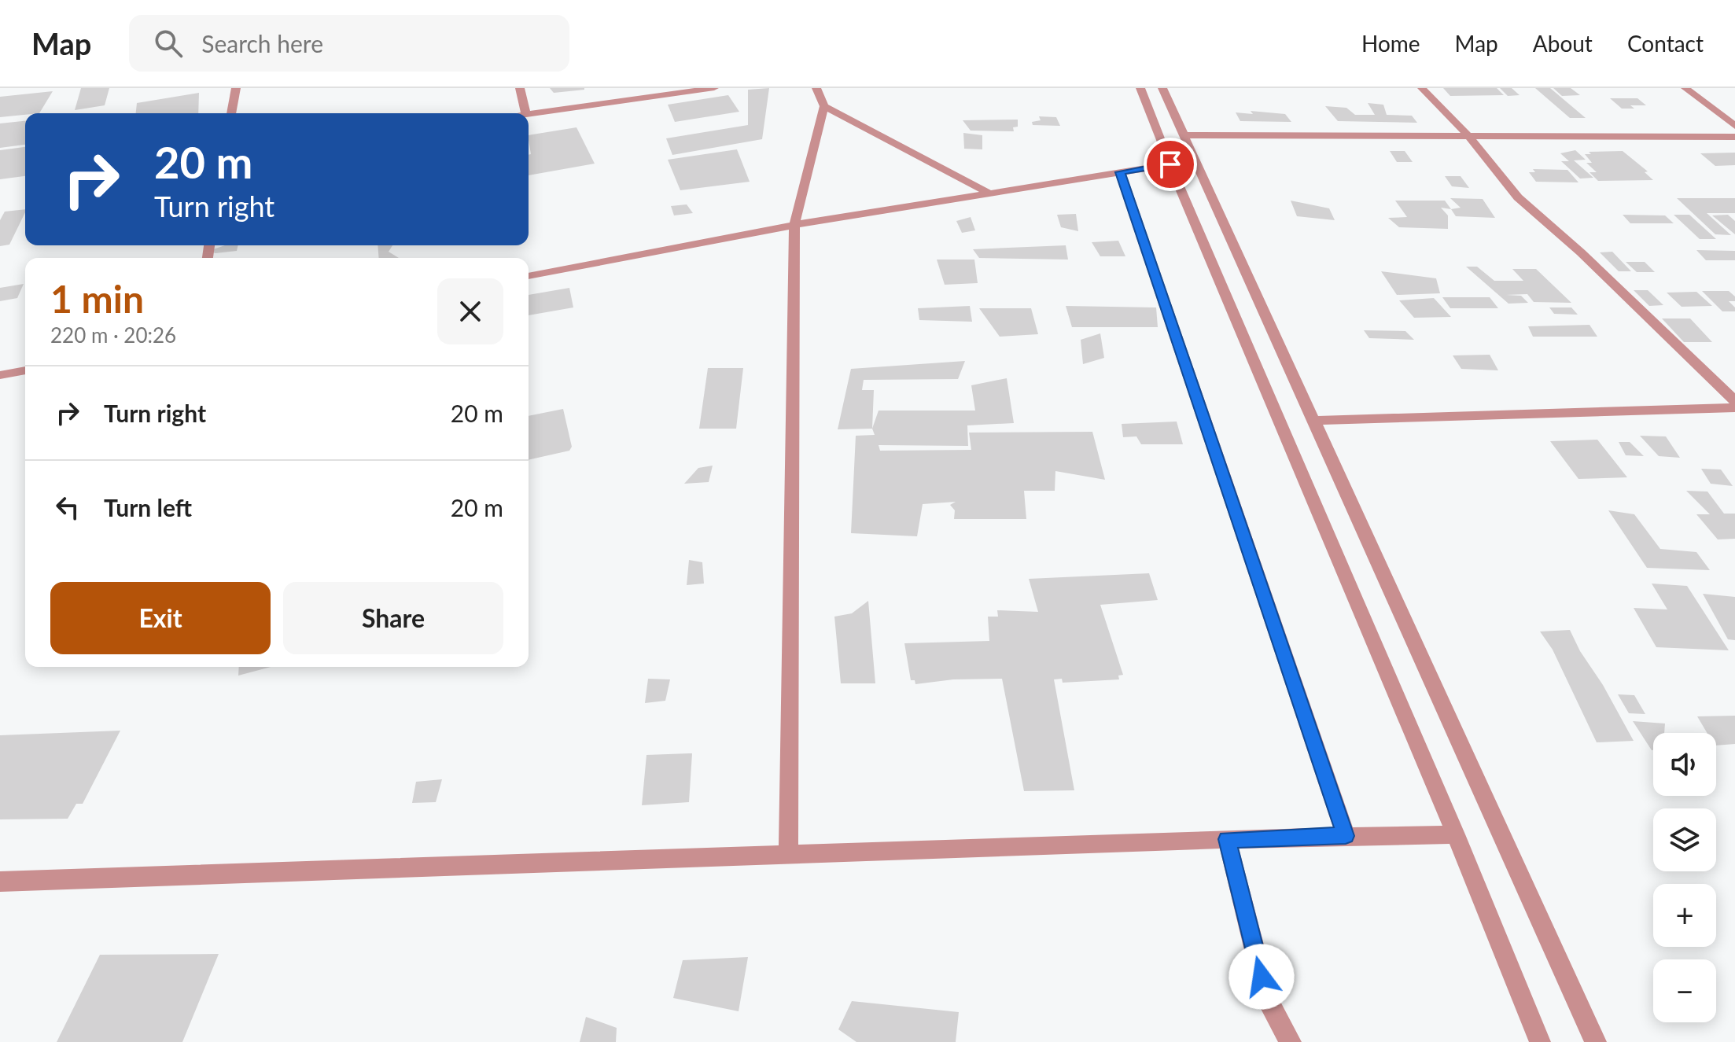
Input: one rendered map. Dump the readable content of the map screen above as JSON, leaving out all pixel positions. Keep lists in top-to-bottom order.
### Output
{
  "page": {
    "header": "Map",
    "search": "Search here",
    "nav": [
      "Home",
      "Map",
      "About",
      "Contact"
    ],
    "turn": ["20 m", "Turn right"],
    "heading": ["1 min", "220 m · 20:26"],
    "list": [
      {
        "name": "Turn right",
        "value": "20 m"
      },
      {
        "name": "Turn left",
        "value": "20 m"
      }
    ],
    "buttons": ["Exit", "Share"],
    "map_buttons": ["+", "−"]
  }
}
